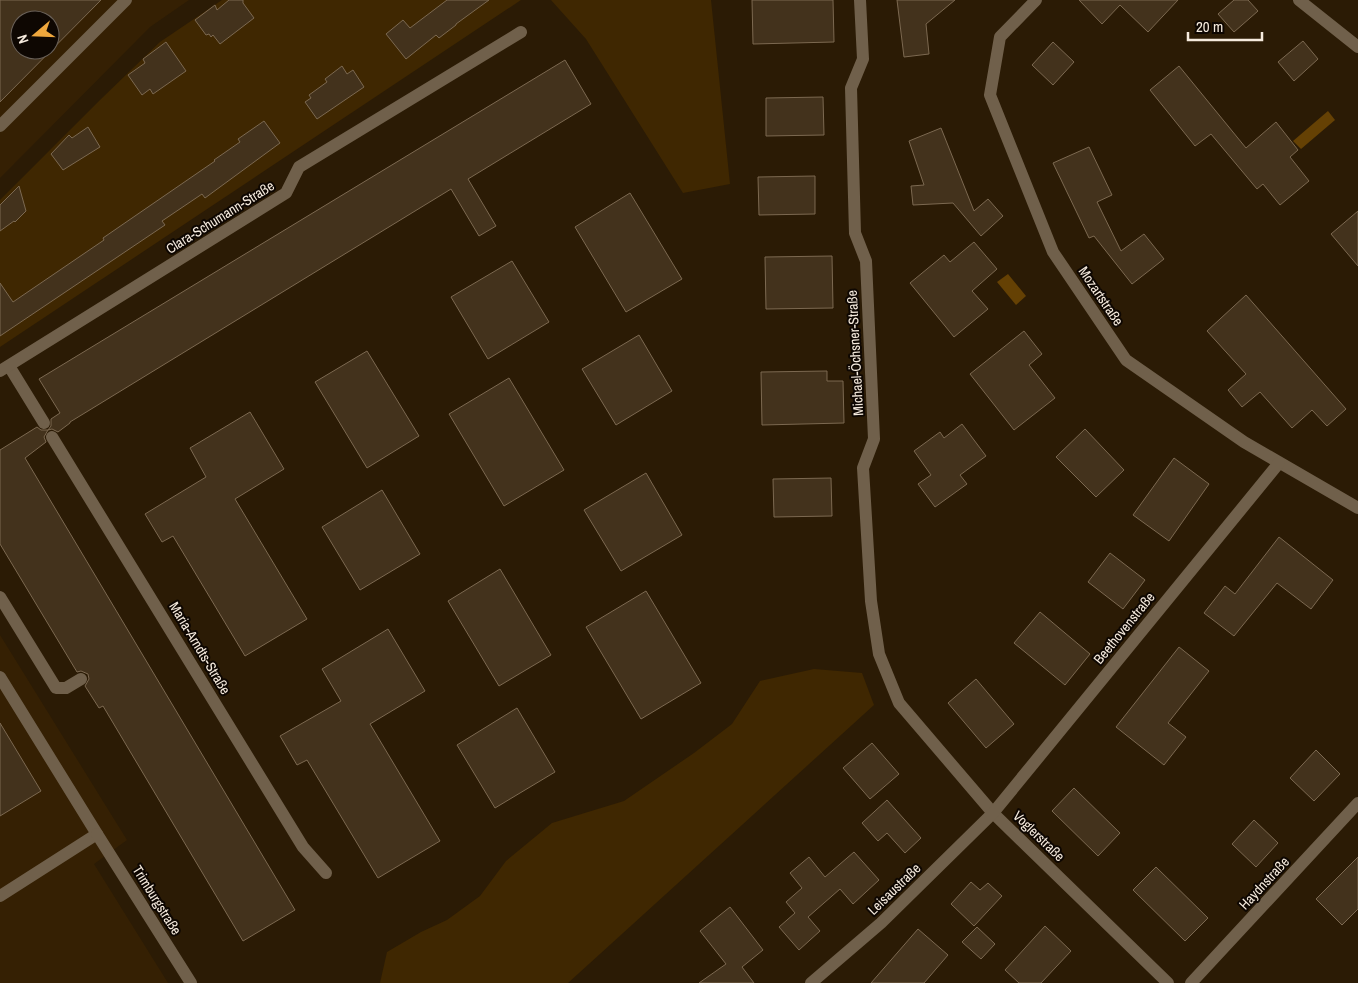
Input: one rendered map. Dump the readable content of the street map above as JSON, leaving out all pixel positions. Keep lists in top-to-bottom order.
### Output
{
  "streets": {
    "street": [
      "Clara-Schumann-Straße",
      "Mozartstraße",
      "Michael-Öchsner-Straße",
      "Beethovenstraße",
      "Maria-Arndts-Straße",
      "Voglerstraße",
      "Haydnstraße",
      "Leisaustraße",
      "Trimburgstraße"
    ]
  },
  "crossings": [
    ["Mozartstraße", "Beethovenstraße"],
    ["Michael-Öchsner-Straße", "Voglerstraße"],
    ["Beethovenstraße", "Voglerstraße"],
    ["Beethovenstraße", "Leisaustraße"],
    ["Voglerstraße", "Leisaustraße"]
  ],
  "scale_bar": "20 m",
  "north": "left"
}
